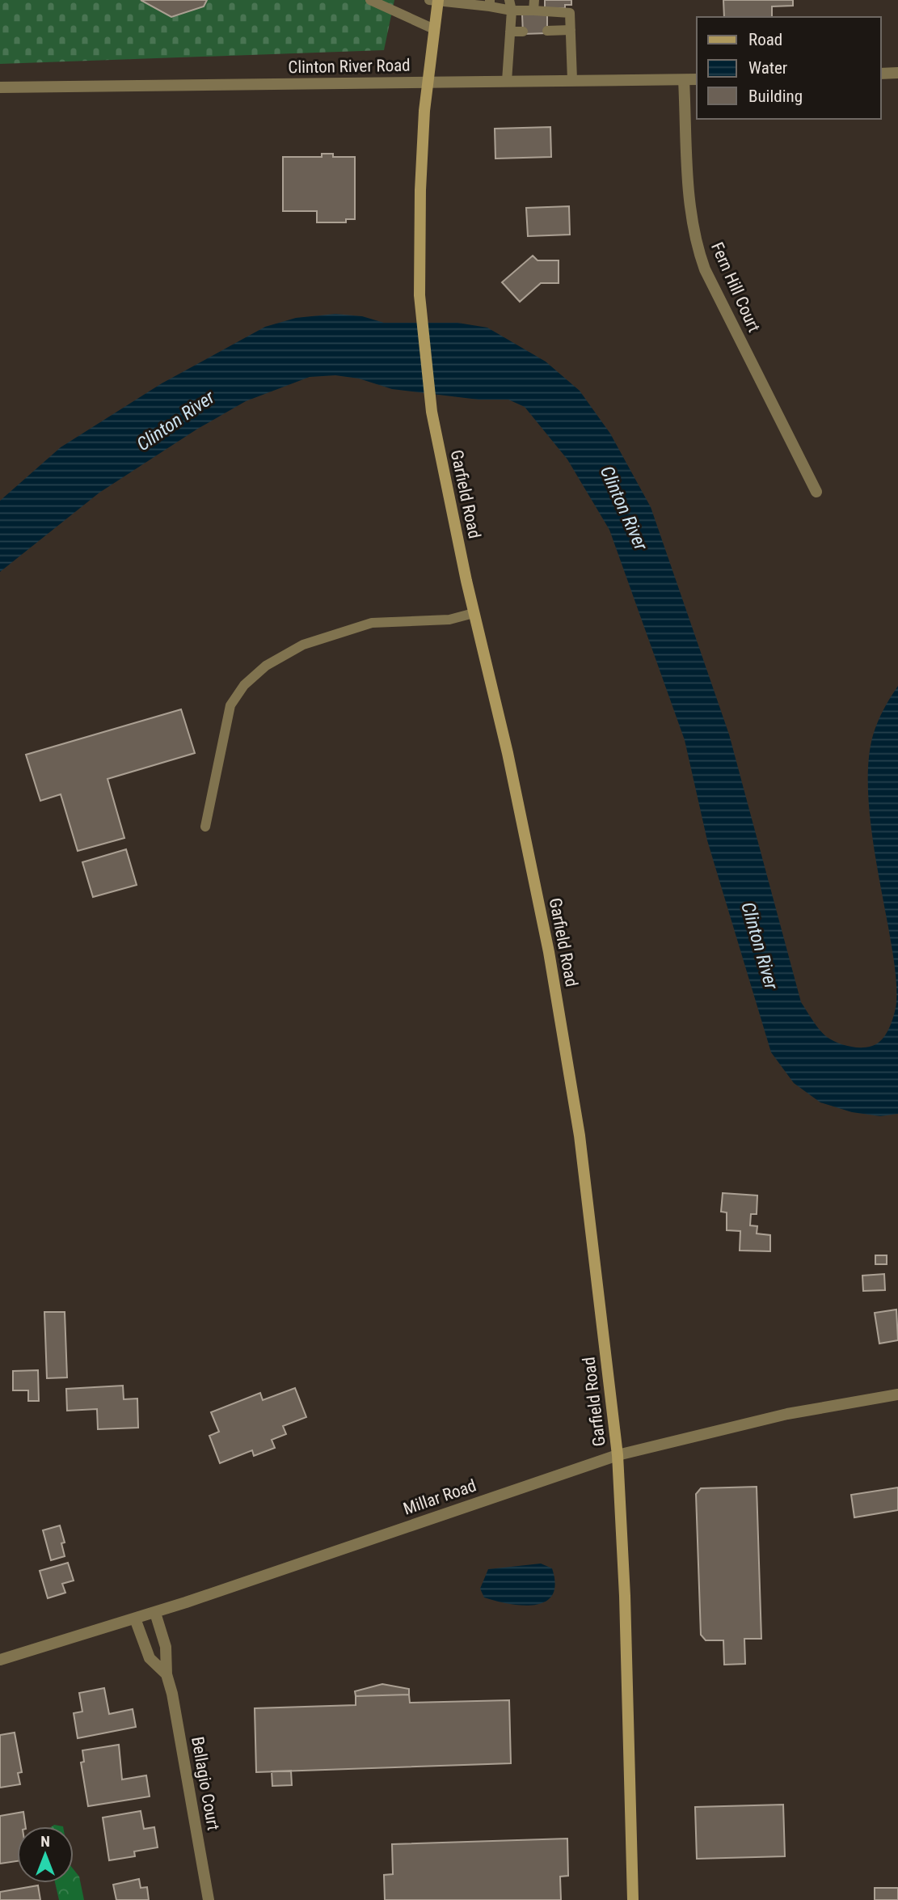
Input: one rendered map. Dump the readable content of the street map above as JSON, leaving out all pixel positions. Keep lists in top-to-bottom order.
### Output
{
  "streets": {
    "main road": ["Garfield Road"],
    "street": [
      "Clinton River Road",
      "Fern Hill Court",
      "Millar Road",
      "Bellagio Court"
    ]
  },
  "crossings": [
    ["Clinton River Road", "Fern Hill Court"],
    ["Clinton River Road", "Garfield Road"],
    ["Garfield Road", "Millar Road"],
    ["Millar Road", "Bellagio Court"]
  ],
  "water": ["Clinton River"],
  "legend": ["Road", "Water", "Building"],
  "north": "top"
}
